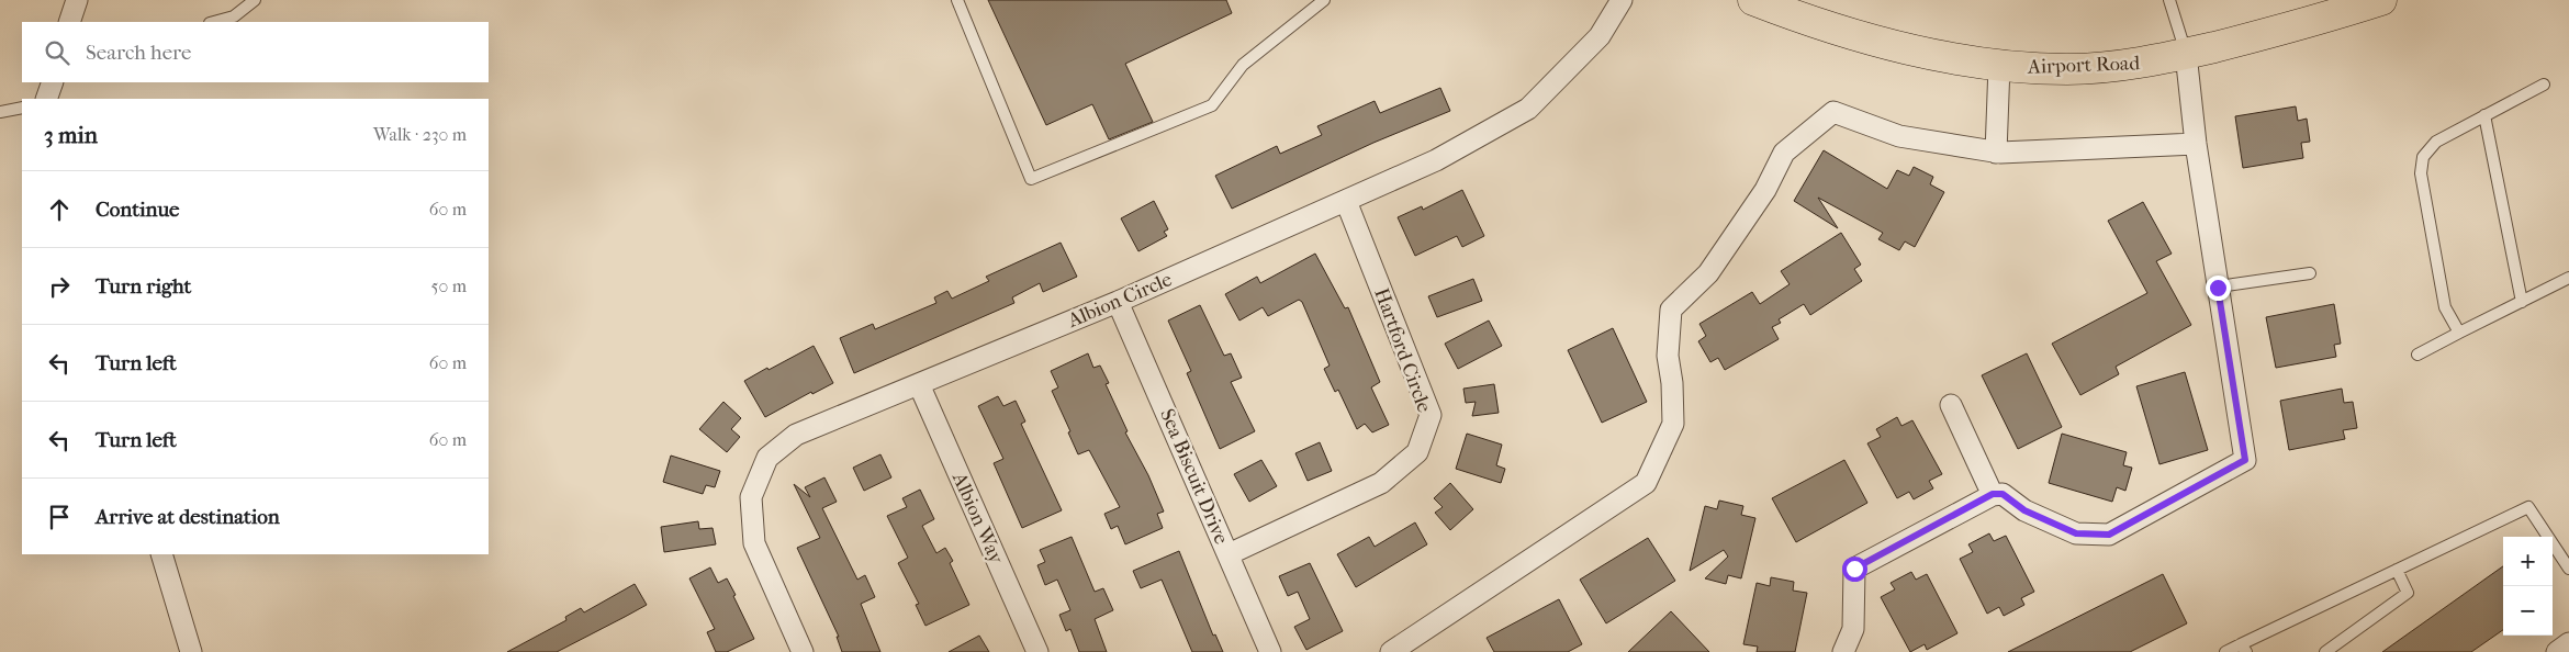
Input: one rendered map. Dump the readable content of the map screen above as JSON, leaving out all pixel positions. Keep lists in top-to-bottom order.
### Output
{
  "streets": {
    "highway": ["Airport Road"],
    "street": [
      "Albion Circle",
      "Hartford Circle",
      "Sea Biscuit Drive",
      "Albion Way"
    ]
  },
  "crossings": [
    ["Albion Circle", "Hartford Circle"],
    ["Albion Circle", "Sea Biscuit Drive"],
    ["Albion Circle", "Albion Way"],
    ["Hartford Circle", "Sea Biscuit Drive"]
  ],
  "page": {
    "search": "Search here",
    "heading": ["3 min", "Walk · 230 m"],
    "list": [
      ["Continue", "60 m"],
      ["Turn right", "50 m"],
      ["Turn left", "60 m"],
      ["Turn left", "60 m"],
      "Arrive at destination"
    ],
    "map_buttons": ["+", "−"]
  }
}
